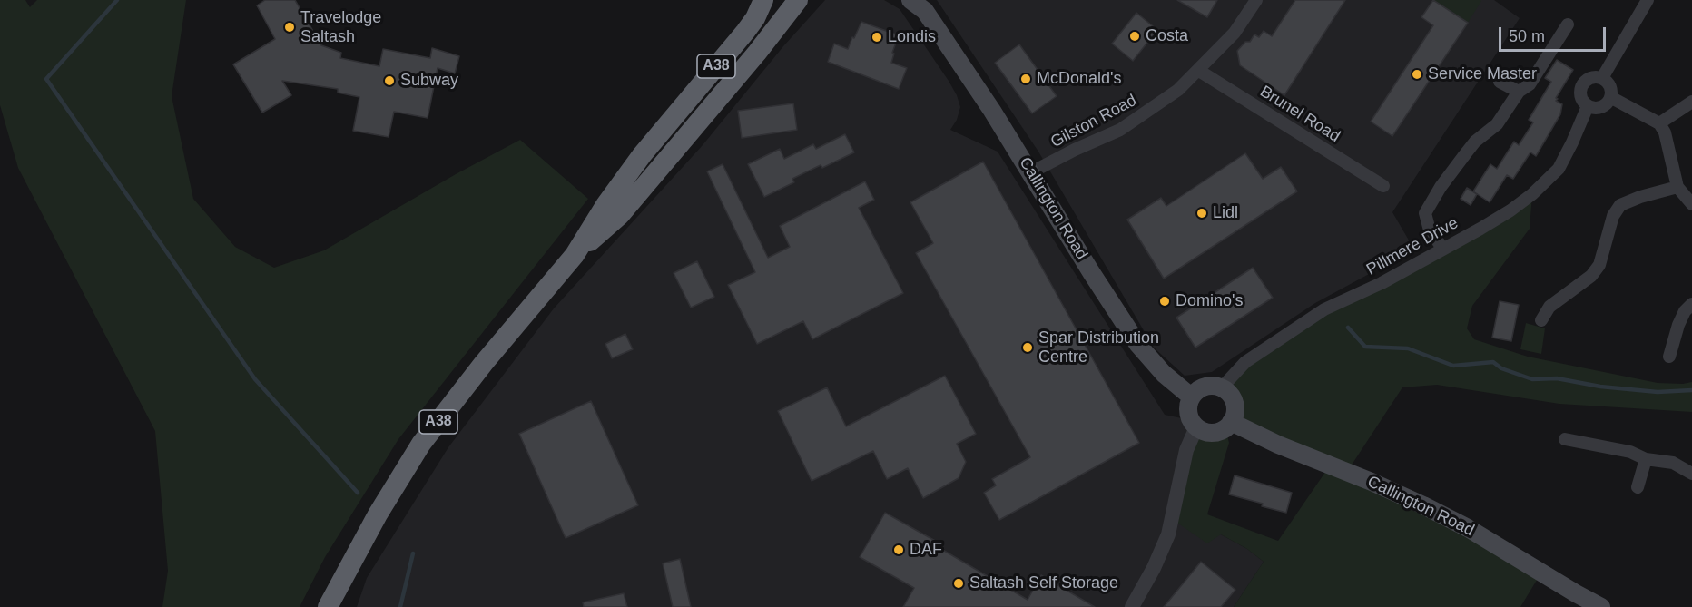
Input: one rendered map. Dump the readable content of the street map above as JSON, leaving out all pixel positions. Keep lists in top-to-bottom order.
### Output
{
  "streets": {
    "highway": ["A38"],
    "main road": ["Callington Road"],
    "street": ["Brunel Road", "Gilston Road", "Pillmere Drive"]
  },
  "crossings": [
    ["Brunel Road", "Gilston Road"],
    ["Gilston Road", "Callington Road"],
    ["Callington Road", "Pillmere Drive"]
  ],
  "places": [
    "Travelodge Saltash",
    "Costa",
    "Londis",
    "Service Master",
    "McDonald's",
    "Subway",
    "Lidl",
    "Domino's",
    "Spar Distribution Centre",
    "DAF",
    "Saltash Self Storage"
  ],
  "scale_bar": "50 m"
}
